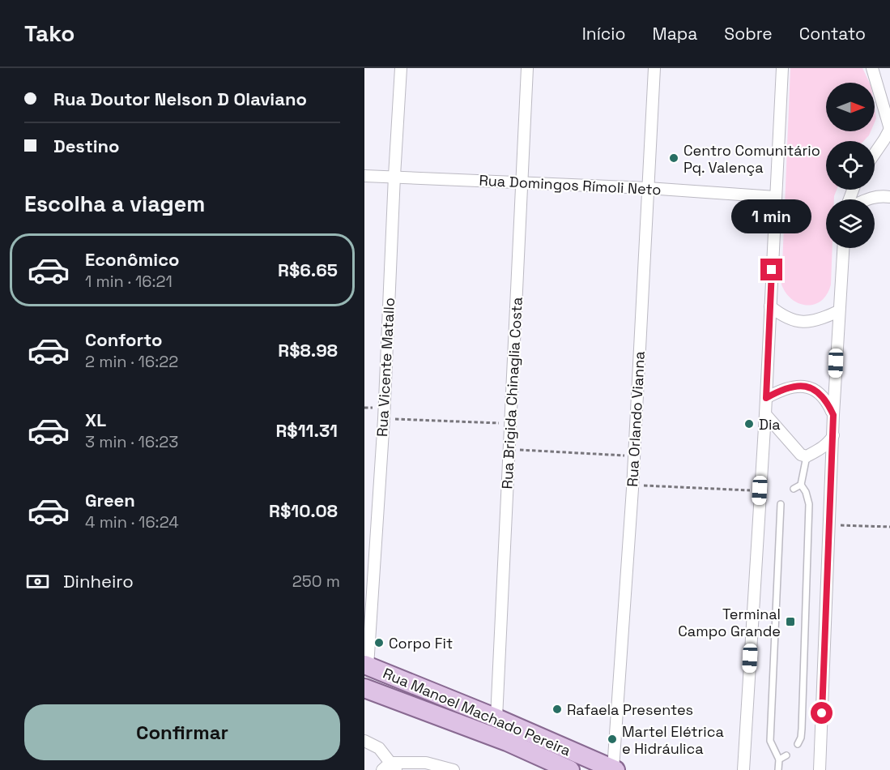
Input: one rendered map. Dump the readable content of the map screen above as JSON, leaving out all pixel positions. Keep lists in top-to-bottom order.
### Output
{
  "streets": {
    "main road": ["Rua Manoel Machado Pereira"],
    "street": [
      "Rua Domingos Rímoli Neto",
      "Rua Vicente Matallo",
      "Rua Brigida Chinaglia Costa",
      "Rua Orlando Vianna"
    ]
  },
  "crossings": [
    ["Rua Domingos Rímoli Neto", "Rua Vicente Matallo"],
    ["Rua Domingos Rímoli Neto", "Rua Brigida Chinaglia Costa"],
    ["Rua Domingos Rímoli Neto", "Rua Orlando Vianna"],
    ["Rua Vicente Matallo", "Rua Manoel Machado Pereira"],
    ["Rua Brigida Chinaglia Costa", "Rua Manoel Machado Pereira"],
    ["Rua Orlando Vianna", "Rua Manoel Machado Pereira"]
  ],
  "places": {
    "other": [
      "Centro Comunitário Pq. Valença",
      "Dia",
      "Corpo Fit",
      "Rafaela Presentes",
      "Martel Elétrica e Hidráulica"
    ],
    "transit": ["Terminal Campo Grande"]
  },
  "north": "right",
  "page": {
    "header": "Tako",
    "nav": [
      "Início",
      "Mapa",
      "Sobre",
      "Contato"
    ],
    "banner": ["Rua Doutor Nelson D Olaviano", "Destino"],
    "heading": "Escolha a viagem",
    "bubble": "1 min",
    "list": [
      {
        "name": "Econômico",
        "note": "1 min · 16:21",
        "value": "R$6.65"
      },
      {
        "name": "Conforto",
        "note": "2 min · 16:22",
        "value": "R$8.98"
      },
      {
        "name": "XL",
        "note": "3 min · 16:23",
        "value": "R$11.31"
      },
      {
        "name": "Green",
        "note": "4 min · 16:24",
        "value": "R$10.08"
      }
    ],
    "pay": ["Dinheiro", "250 m"],
    "buttons": "Confirmar"
  }
}
